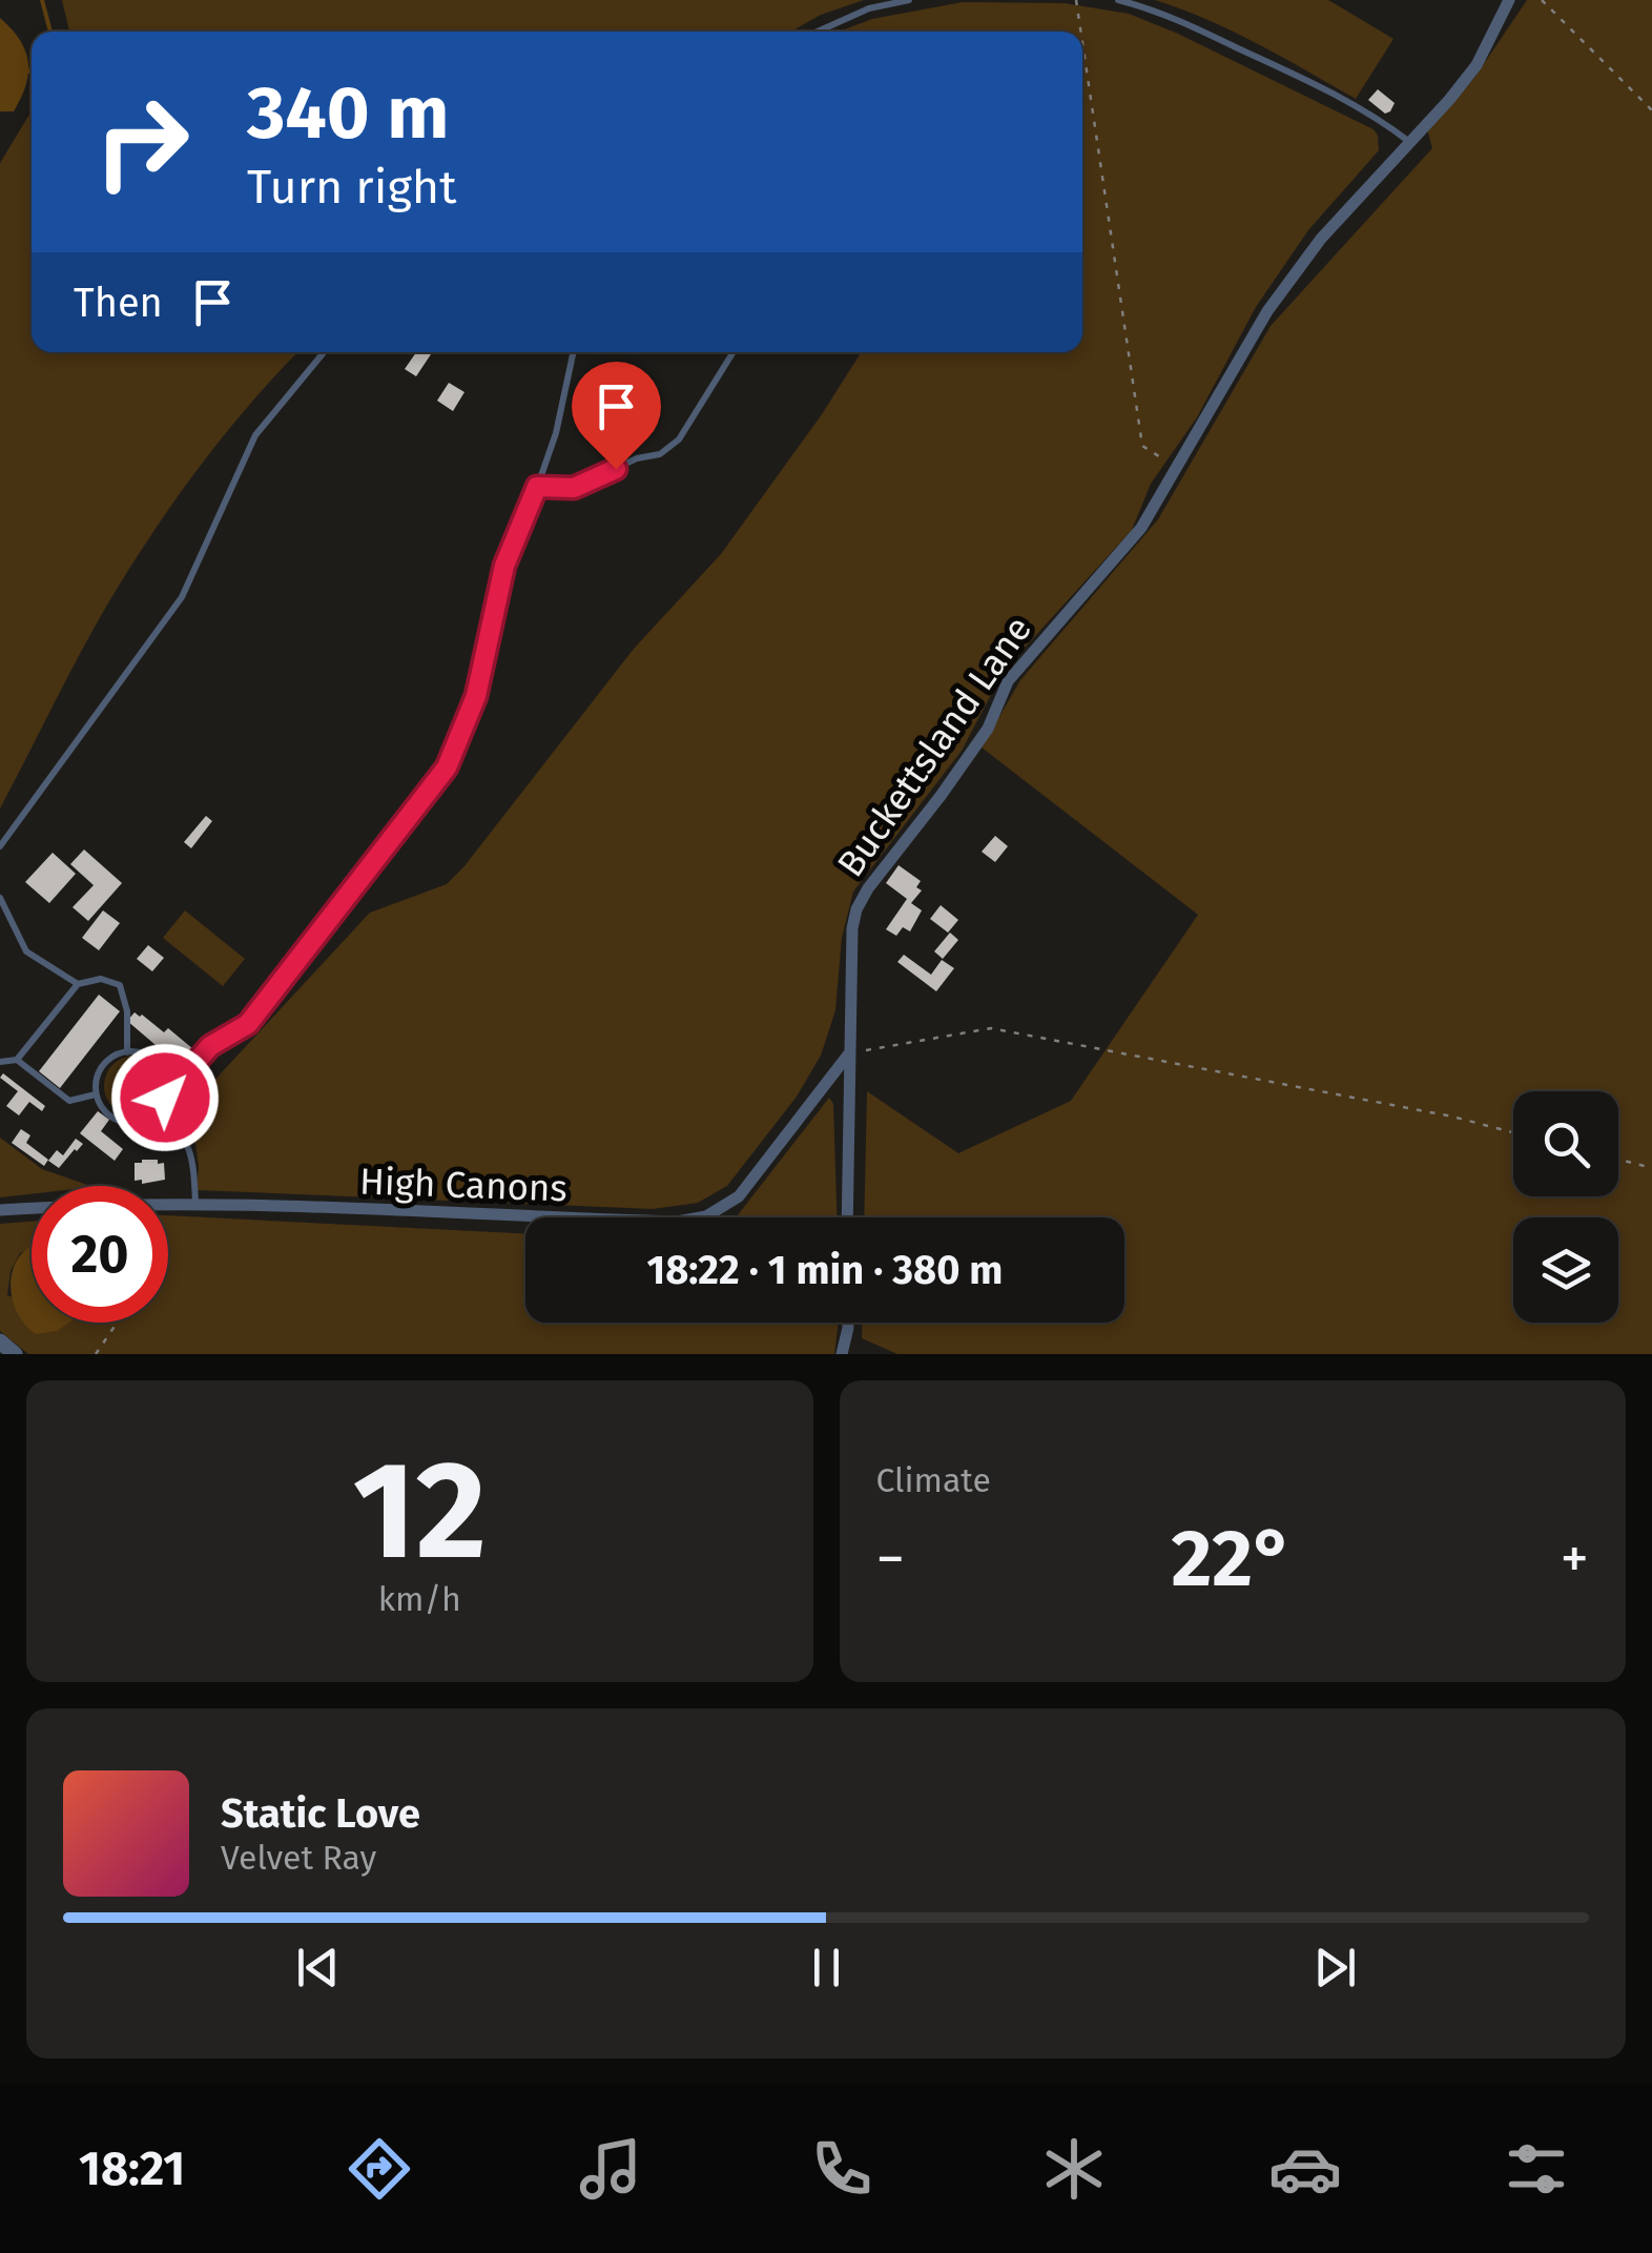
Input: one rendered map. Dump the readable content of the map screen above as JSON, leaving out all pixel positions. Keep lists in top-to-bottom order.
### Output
{
  "streets": {
    "street": ["Buckettsland Lane", "High Canons"]
  },
  "crossings": [
    ["Buckettsland Lane", "High Canons"]
  ],
  "page": {
    "turn": ["340 m", "Turn right"],
    "then": "Then",
    "limit": "20",
    "trip": "18:22 · 1 min · 380 m",
    "tile": [
      ["12", "km/h"],
      "Climate"
    ],
    "heat": ["−", "22°", "+"],
    "song": ["Static Love", "Velvet Ray"],
    "tabs": "18:21"
  }
}
